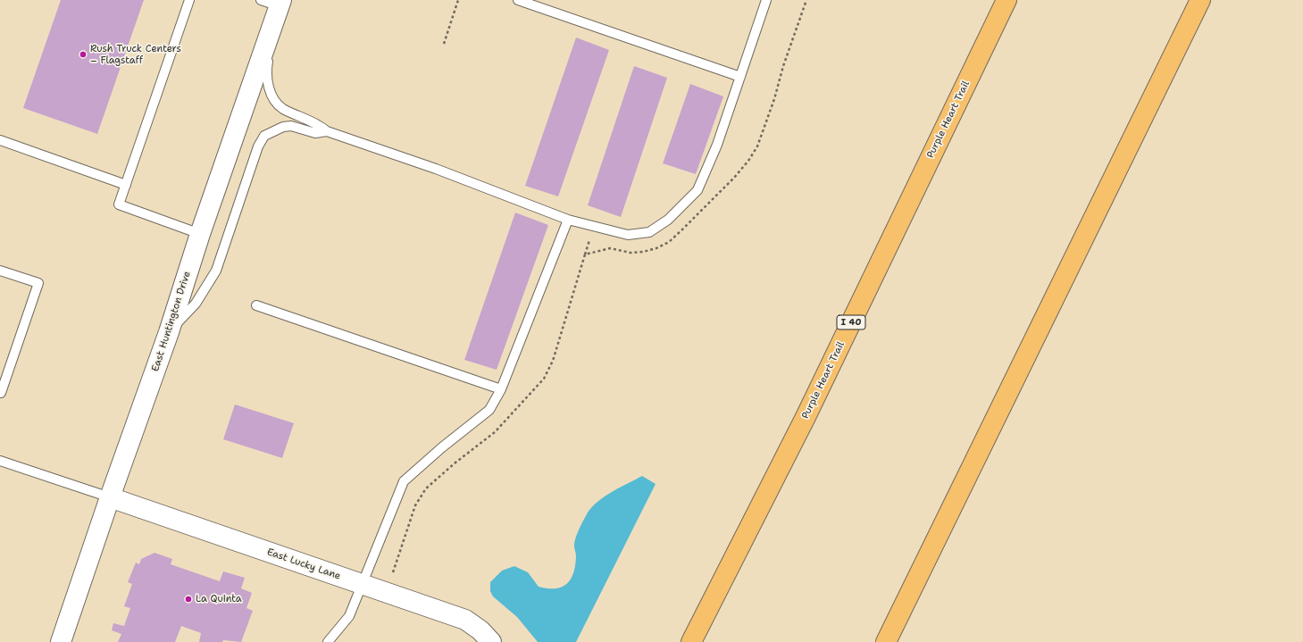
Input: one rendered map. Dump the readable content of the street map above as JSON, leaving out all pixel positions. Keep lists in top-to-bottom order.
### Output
{
  "streets": {
    "highway": ["Purple Heart Trail", "I 40"],
    "street": ["East Huntington Drive", "East Lucky Lane"]
  },
  "crossings": [
    ["East Huntington Drive", "East Lucky Lane"]
  ],
  "places": ["Rush Truck Centers – Flagstaff", "La Quinta"]
}
